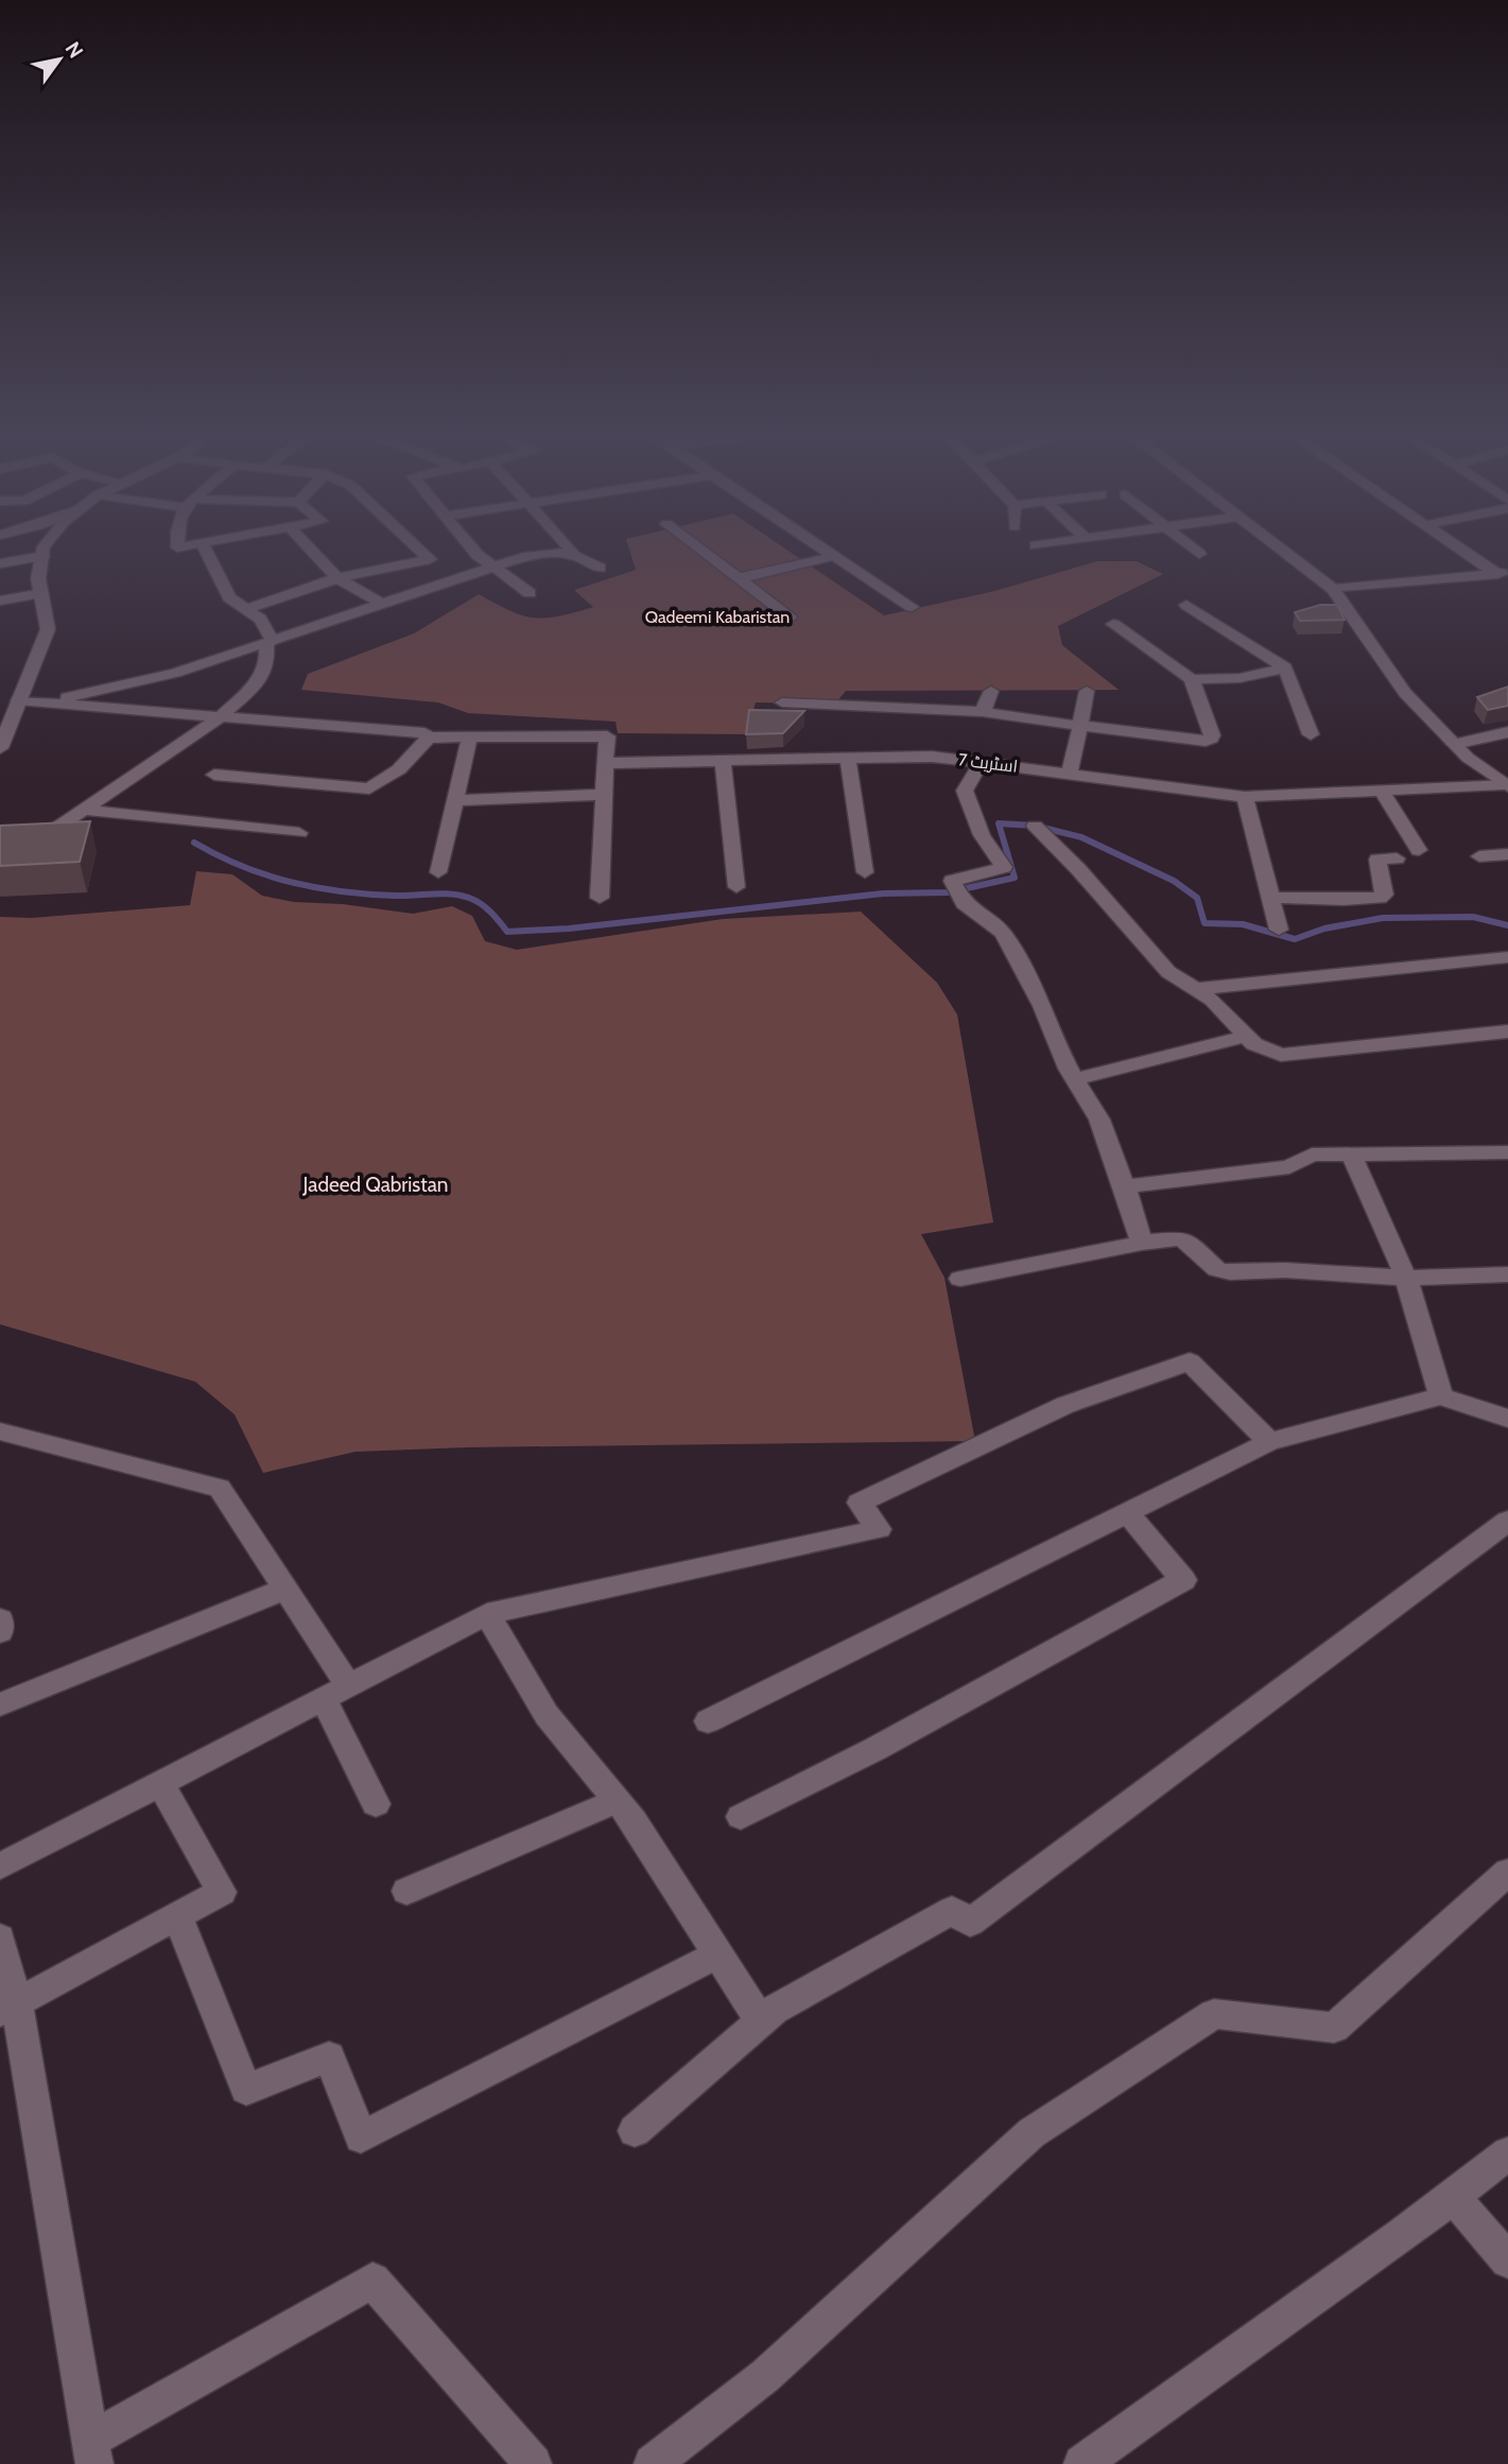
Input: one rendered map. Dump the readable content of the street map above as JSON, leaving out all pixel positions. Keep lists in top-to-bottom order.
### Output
{
  "streets": {
    "street": ["اسٹریٹ 7"]
  },
  "parks": ["Qadeemi Kabaristan", "Jadeed Qabristan"],
  "north": "top right"
}
